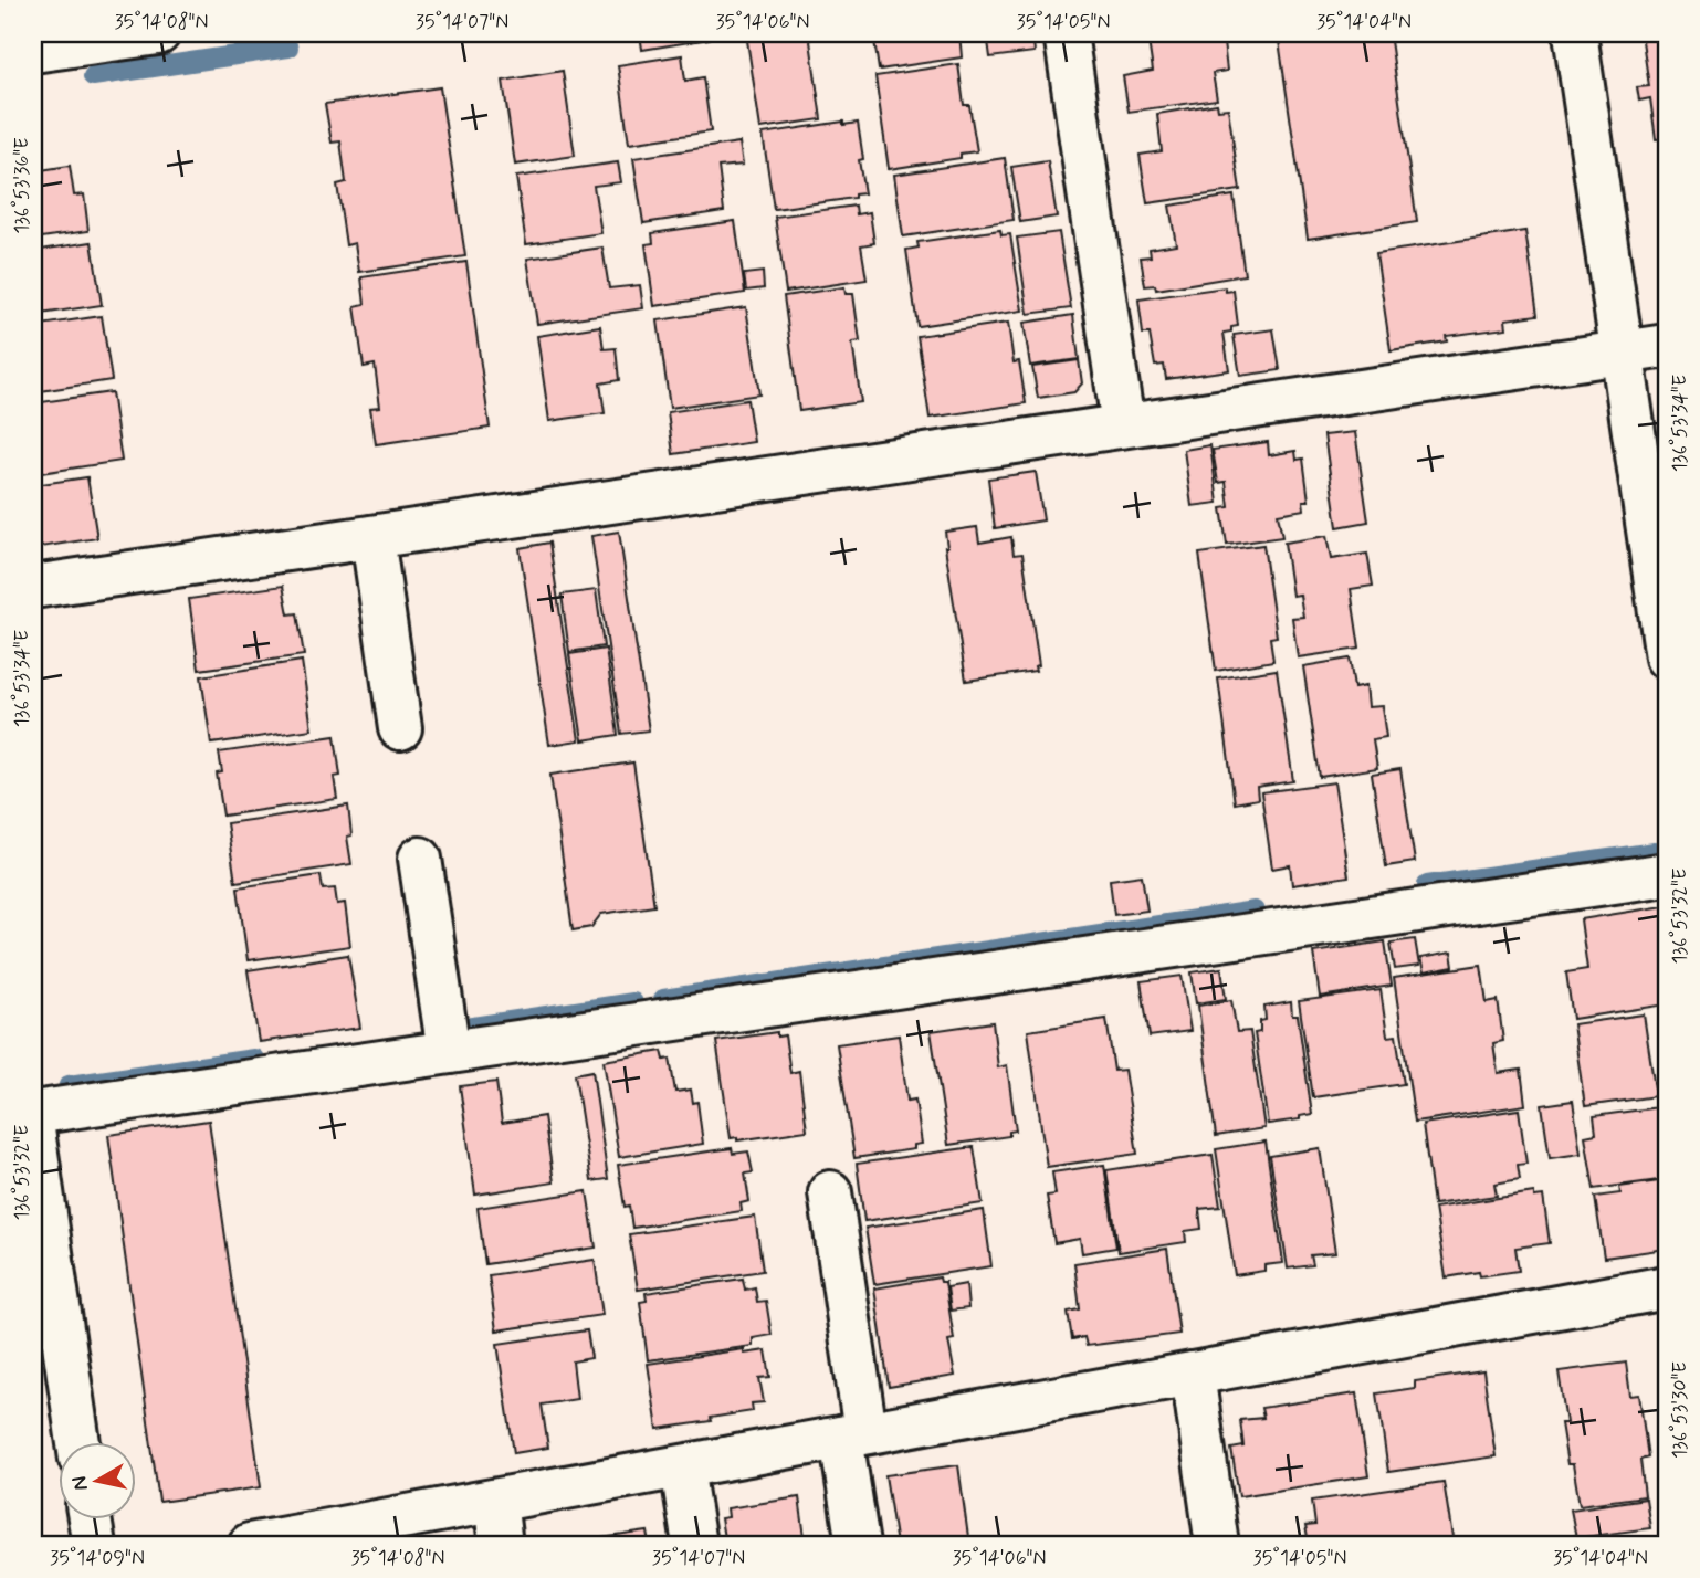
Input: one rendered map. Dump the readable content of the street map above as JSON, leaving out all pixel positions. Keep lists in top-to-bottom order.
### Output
{
  "north": "left",
  "coordinates": [
    "35°14'08\"N",
    "35°14'07\"N",
    "35°14'06\"N",
    "35°14'05\"N",
    "35°14'04\"N",
    "136°53'36\"E",
    "136°53'34\"E",
    "136°53'32\"E",
    "136°53'30\"E",
    "35°14'09\"N"
  ]
}
